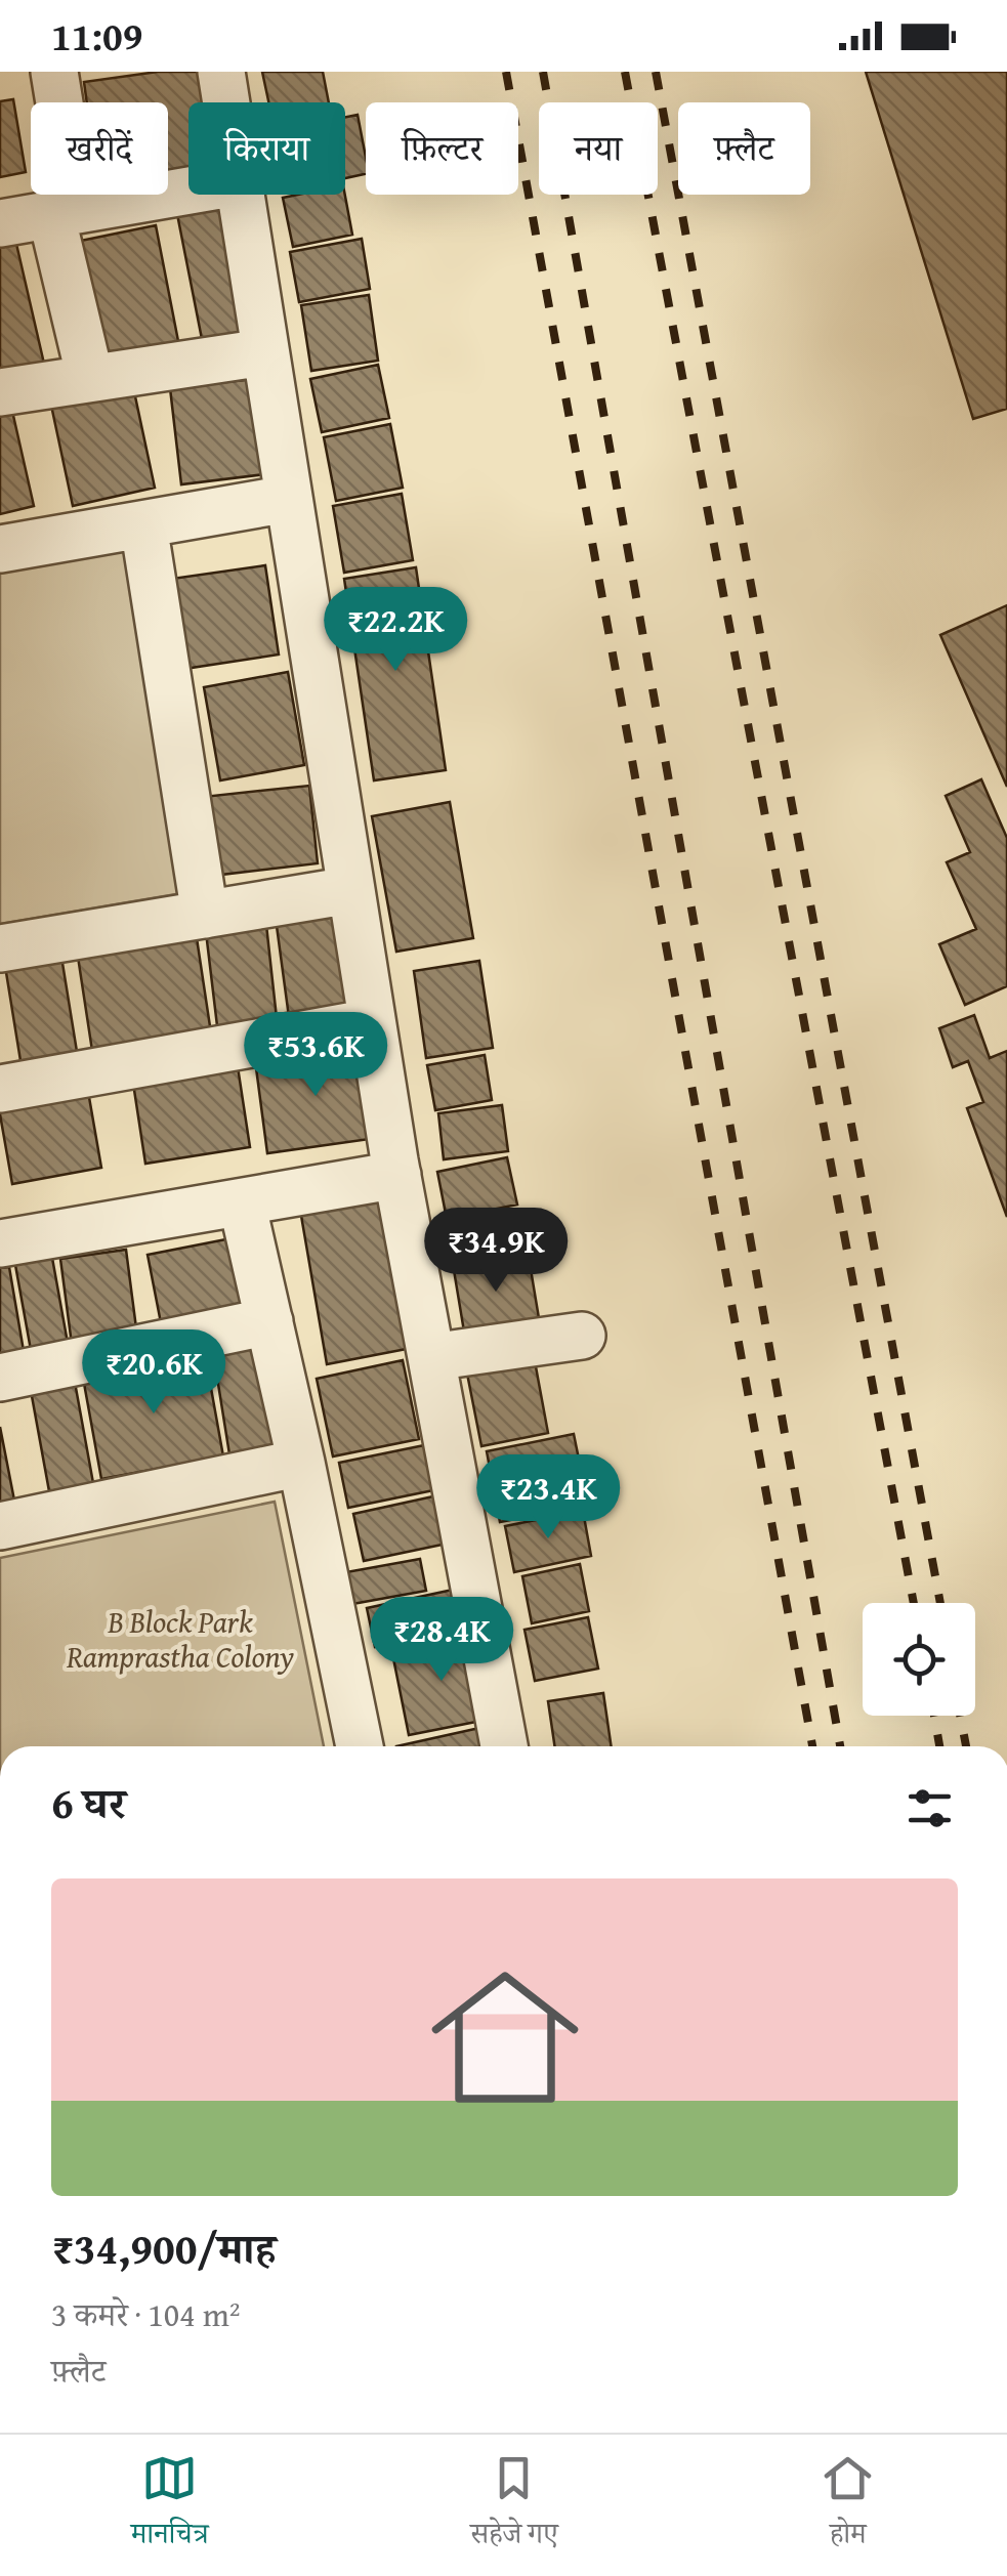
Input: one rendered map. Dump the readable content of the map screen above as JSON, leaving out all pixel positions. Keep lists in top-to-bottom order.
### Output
{
  "parks": ["B Block Park Ramprastha Colony"],
  "page": {
    "status": "11:09",
    "chip": [
      "खरीदें",
      "किराया",
      "फ़िल्टर",
      "नया",
      "फ़्लैट"
    ],
    "price": [
      "₹22.2K",
      "₹53.6K",
      "₹34.9K",
      "₹20.6K",
      "₹23.4K",
      "₹28.4K"
    ],
    "heading": "6 घर",
    "list": [
      {
        "name": "₹34,900/माह",
        "note": "3 कमरे · 104 m² · फ़्लैट"
      }
    ],
    "tabs": ["मानचित्र", "सहेजे गए", "होम"]
  }
}
